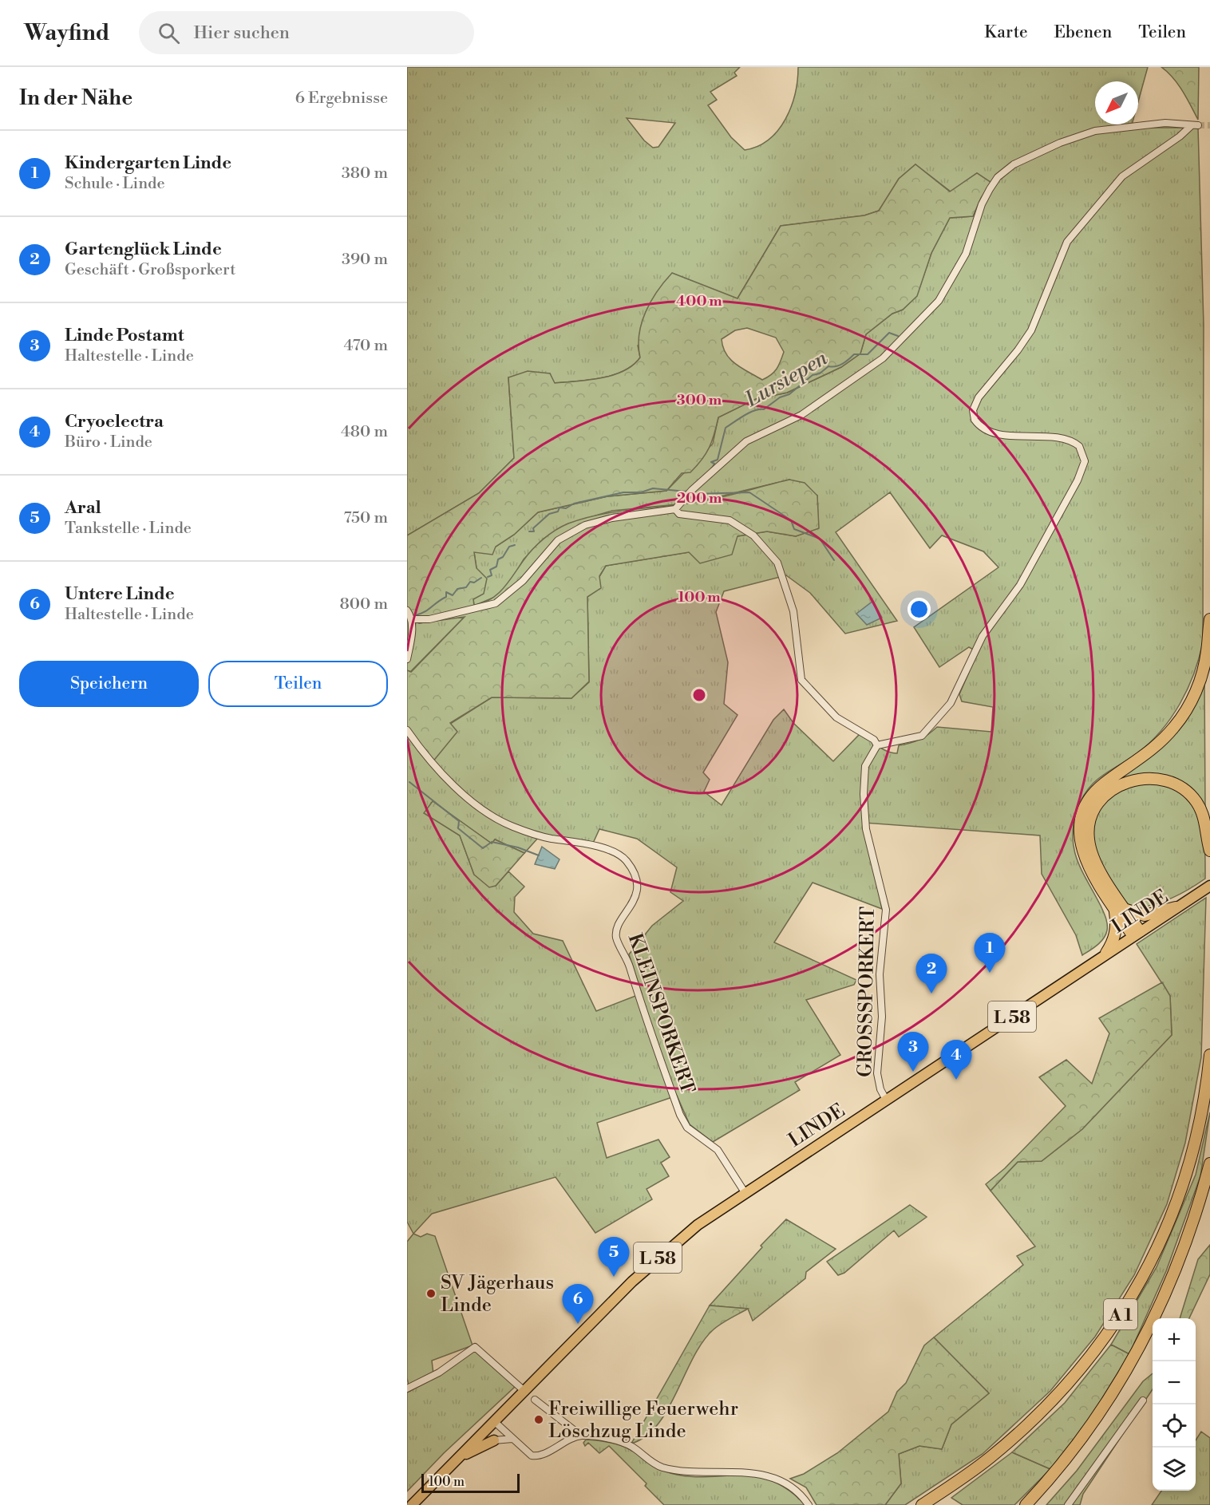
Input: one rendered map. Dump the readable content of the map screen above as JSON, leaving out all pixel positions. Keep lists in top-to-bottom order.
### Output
{
  "streets": {
    "highway": ["A 1"],
    "main road": ["LINDE", "L 58"],
    "street": ["GROSSSPORKERT", "KLEINSPORKERT"]
  },
  "crossings": [
    ["LINDE", "GROSSSPORKERT"],
    ["LINDE", "KLEINSPORKERT"],
    ["LINDE", "L 58"]
  ],
  "water": ["Lursiepen"],
  "places": ["SV Jägerhaus Linde", "Freiwillige Feuerwehr Löschzug Linde"],
  "scale_bar": "100 m",
  "north": "bottom left",
  "page": {
    "header": "Wayfind",
    "search": "Hier suchen",
    "nav": ["Karte", "Ebenen", "Teilen"],
    "heading": ["In der Nähe", "6 Ergebnisse"],
    "list": [
      {
        "mark": "1",
        "name": "Kindergarten Linde",
        "note": "Schule · Linde",
        "value": "380 m"
      },
      {
        "mark": "2",
        "name": "Gartenglück Linde",
        "note": "Geschäft · Großsporkert",
        "value": "390 m"
      },
      {
        "mark": "3",
        "name": "Linde Postamt",
        "note": "Haltestelle · Linde",
        "value": "470 m"
      },
      {
        "mark": "4",
        "name": "Cryoelectra",
        "note": "Büro · Linde",
        "value": "480 m"
      },
      {
        "mark": "5",
        "name": "Aral",
        "note": "Tankstelle · Linde",
        "value": "750 m"
      },
      {
        "mark": "6",
        "name": "Untere Linde",
        "note": "Haltestelle · Linde",
        "value": "800 m"
      }
    ],
    "buttons": ["Speichern", "Teilen"],
    "pins": [
      "1",
      "2",
      "3",
      "4",
      "5",
      "6"
    ],
    "map_buttons": ["+", "−"],
    "scale": "100 m"
  },
  "rings": [
    "400 m",
    "300 m",
    "200 m",
    "100 m"
  ]
}
